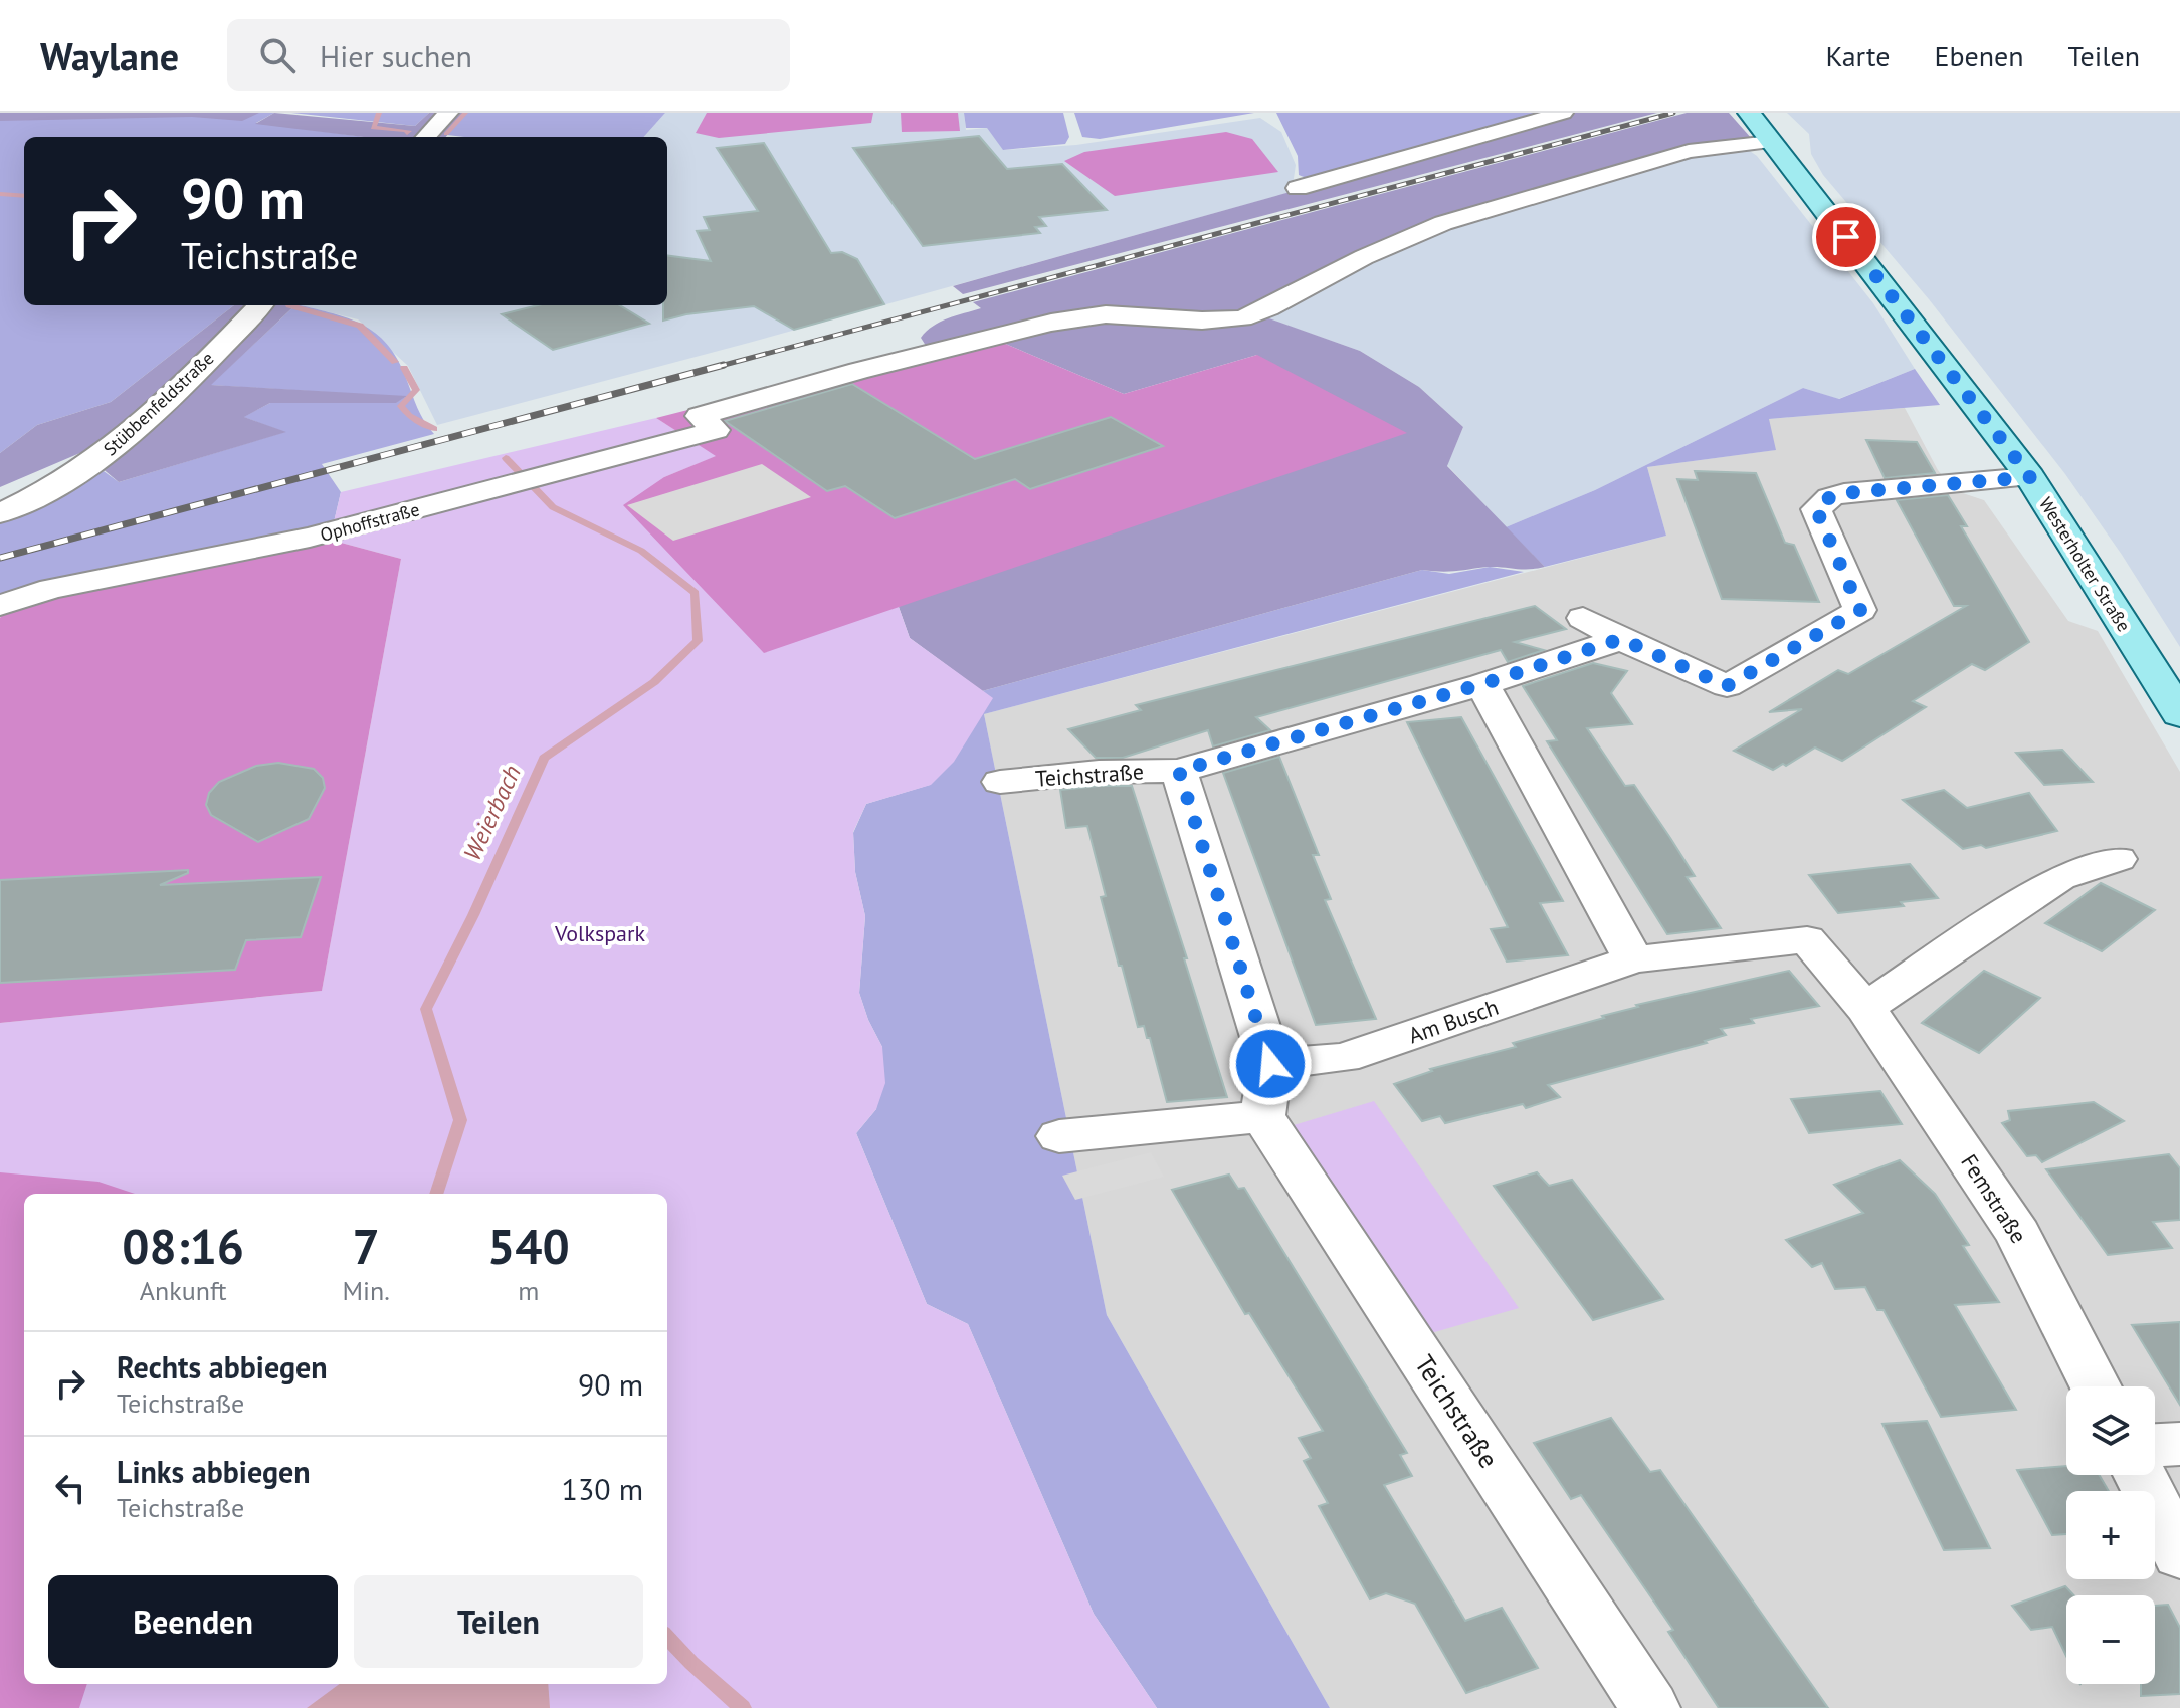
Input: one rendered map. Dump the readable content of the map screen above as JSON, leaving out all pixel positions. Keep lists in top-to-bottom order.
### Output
{
  "streets": {
    "main road": ["Westerholter Straße"],
    "street": [
      "Stübbenfeldstraße",
      "Ophoffstraße",
      "Teichstraße",
      "Am Busch",
      "Femstraße"
    ]
  },
  "crossings": [
    ["Ophoffstraße", "Westerholter Straße"],
    ["Westerholter Straße", "Teichstraße"],
    ["Am Busch", "Femstraße"]
  ],
  "water": ["Weierbach"],
  "parks": ["Volkspark"],
  "page": {
    "header": "Waylane",
    "search": "Hier suchen",
    "nav": ["Karte", "Ebenen", "Teilen"],
    "turn": ["90 m", "Teichstraße"],
    "eta": [
      "08:16",
      "Ankunft",
      "7",
      "Min.",
      "540",
      "m"
    ],
    "list": [
      {
        "name": "Rechts abbiegen",
        "note": "Teichstraße",
        "value": "90 m"
      },
      {
        "name": "Links abbiegen",
        "note": "Teichstraße",
        "value": "130 m"
      }
    ],
    "map_buttons": ["+", "−"],
    "buttons": ["Beenden", "Teilen"]
  }
}
